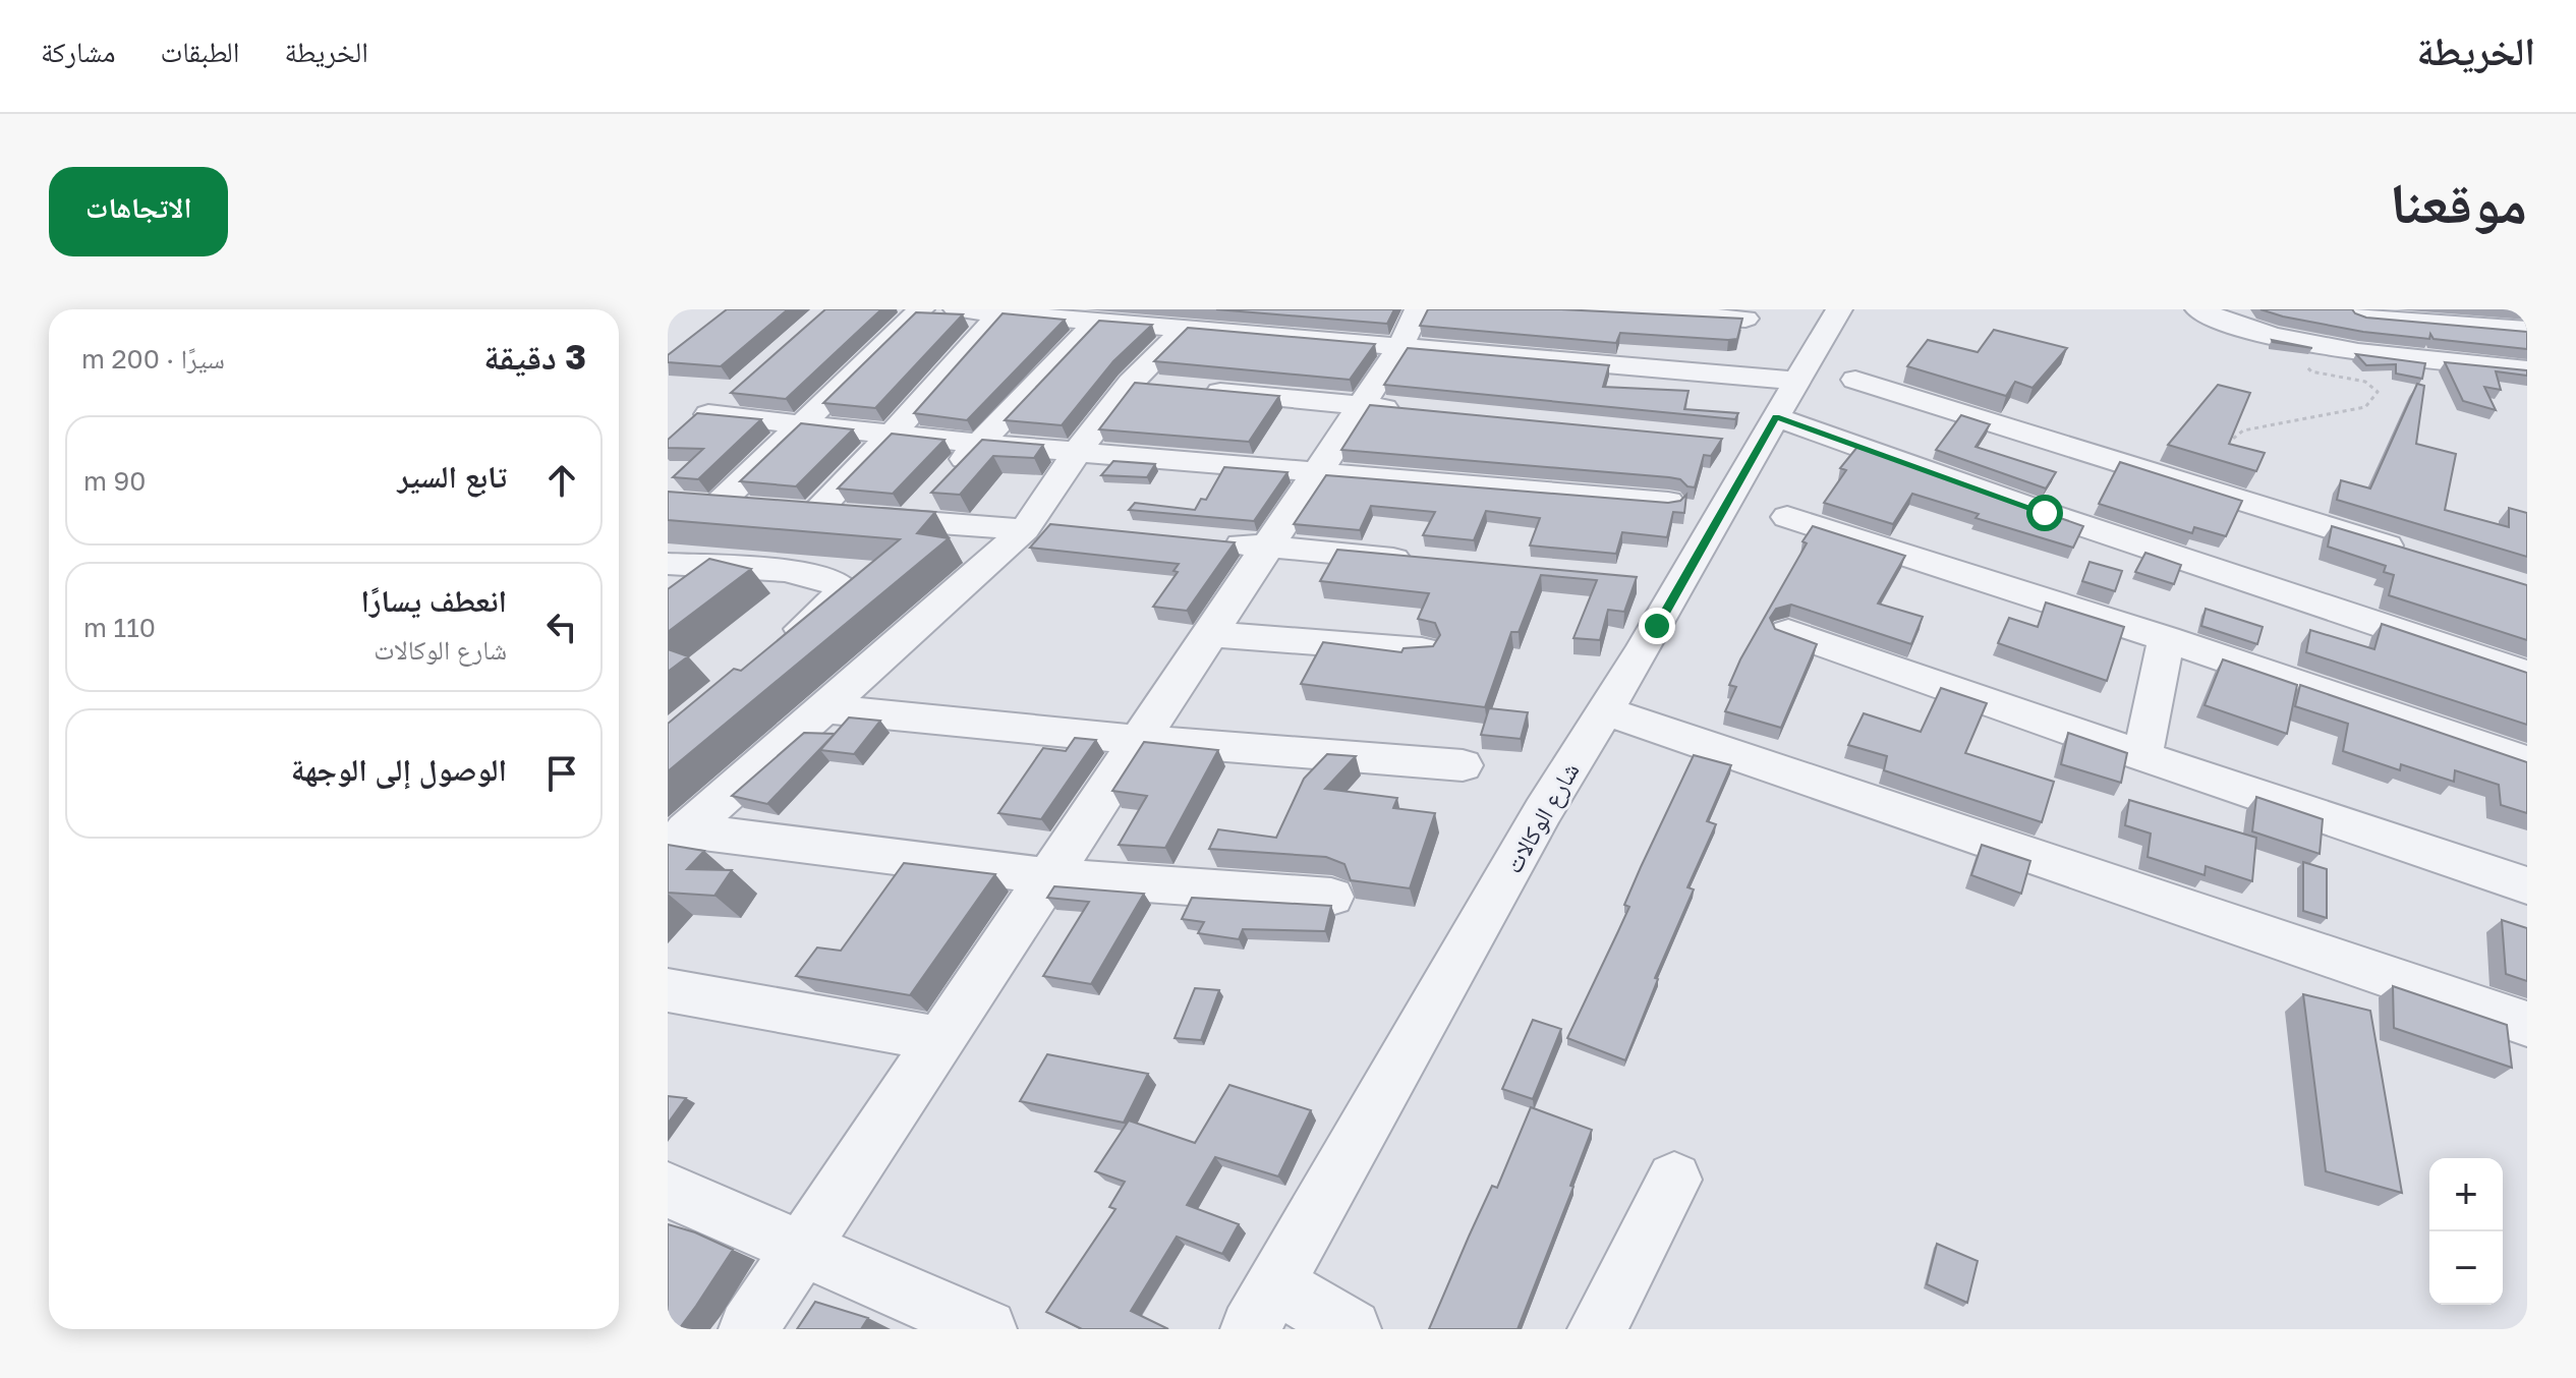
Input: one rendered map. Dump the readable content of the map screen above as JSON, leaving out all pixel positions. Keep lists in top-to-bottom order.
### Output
{
  "streets": {
    "street": ["شارع الوكالات"]
  },
  "page": {
    "header": "الخريطة",
    "nav": ["الخريطة", "الطبقات", "مشاركة"],
    "title": "موقعنا",
    "buttons": "الاتجاهات",
    "heading": ["3 دقيقة", "سيرًا · 200 m"],
    "list": [
      ["تابع السير", "90 m"],
      ["انعطف يسارًا", "شارع الوكالات", "110 m"],
      "الوصول إلى الوجهة"
    ],
    "map_buttons": ["+", "−"]
  }
}
